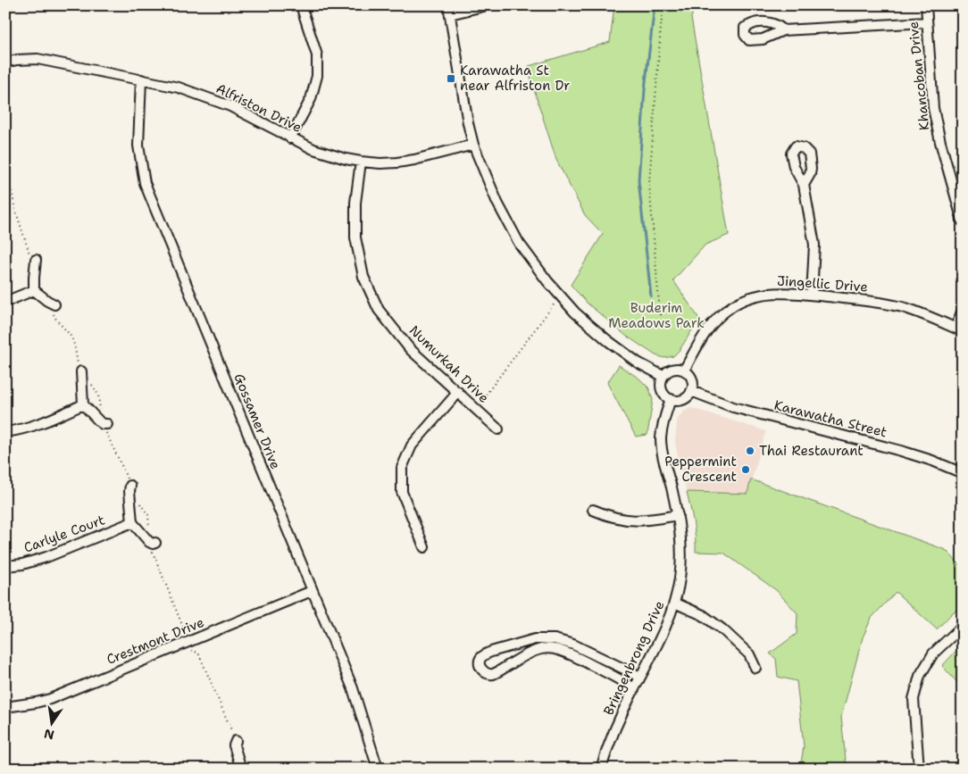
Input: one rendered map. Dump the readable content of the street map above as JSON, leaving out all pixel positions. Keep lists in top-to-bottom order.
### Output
{
  "streets": {
    "street": [
      "Khancoban Drive",
      "Alfriston Drive",
      "Jingellic Drive",
      "Numurkah Drive",
      "Karawatha Street",
      "Gossamer Drive",
      "Carlyle Court",
      "Crestmont Drive",
      "Bringenbrong Drive"
    ]
  },
  "crossings": [
    ["Alfriston Drive", "Numurkah Drive"],
    ["Alfriston Drive", "Gossamer Drive"],
    ["Jingellic Drive", "Karawatha Street"],
    ["Jingellic Drive", "Bringenbrong Drive"],
    ["Karawatha Street", "Bringenbrong Drive"],
    ["Gossamer Drive", "Crestmont Drive"]
  ],
  "parks": ["Buderim Meadows Park"],
  "places": {
    "transit": ["Karawatha St near Alfriston Dr"],
    "other": ["Thai Restaurant", "Peppermint Crescent"]
  },
  "north": "bottom"
}
